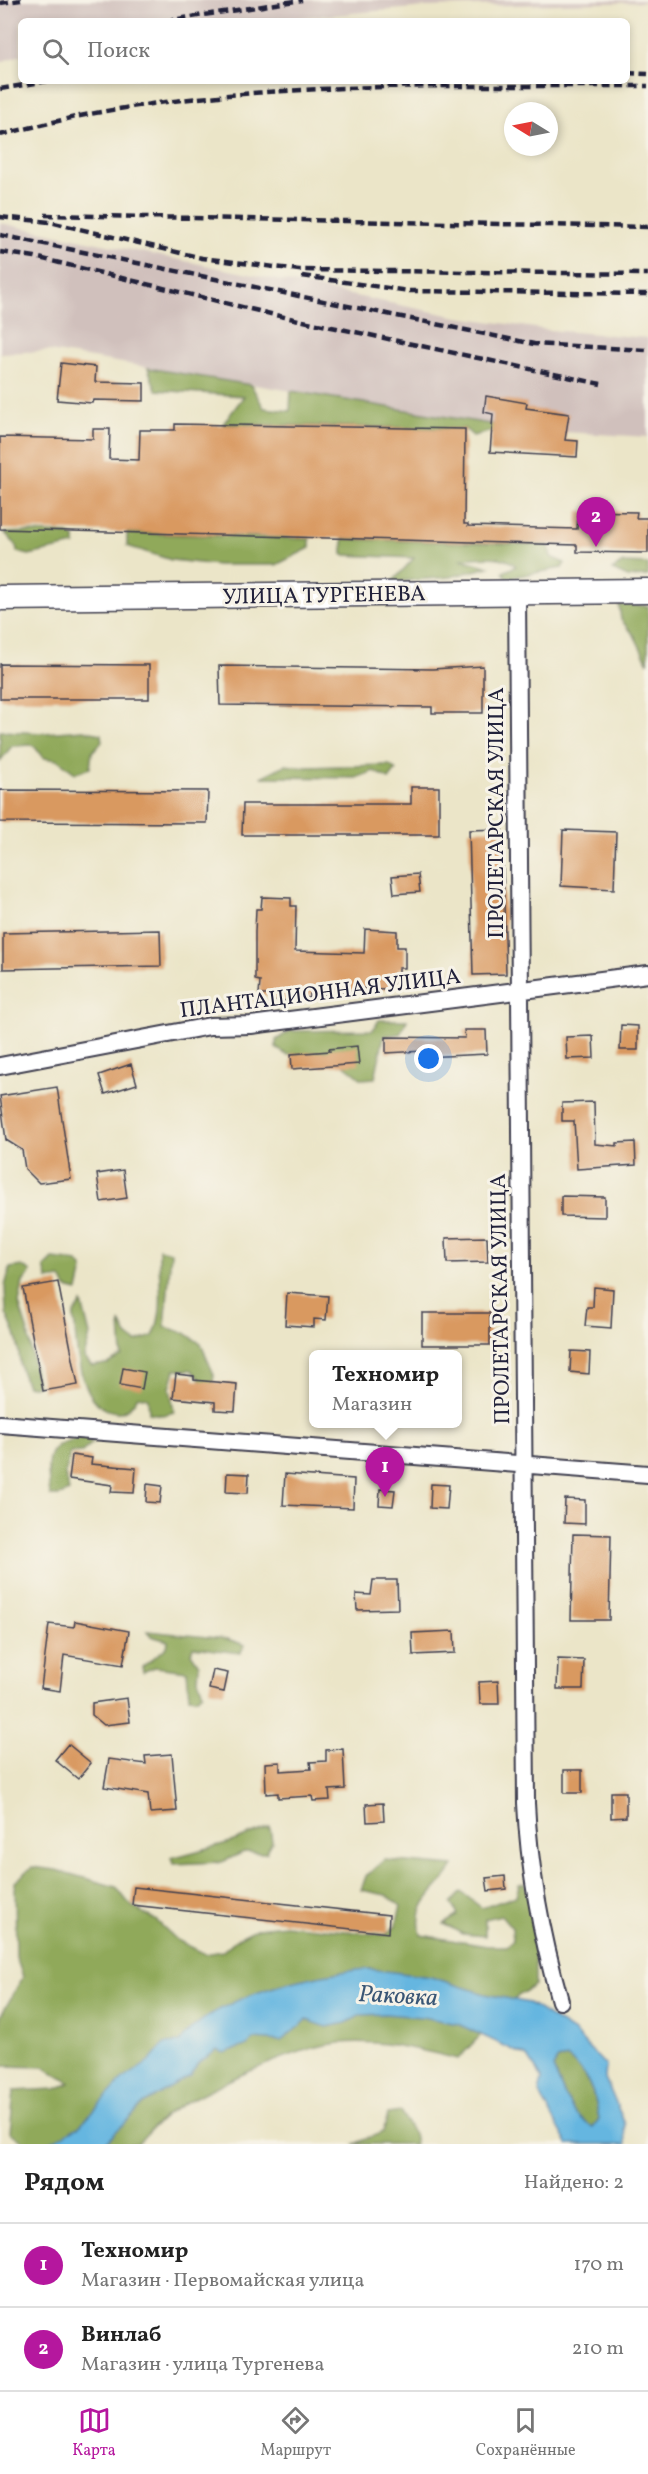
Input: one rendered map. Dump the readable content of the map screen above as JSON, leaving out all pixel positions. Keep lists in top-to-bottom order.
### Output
{
  "streets": {
    "main road": ["УЛИЦА ТУРГЕНЕВА"],
    "street": ["ПРОЛЕТАРСКАЯ УЛИЦА", "ПЛАНТАЦИОННАЯ УЛИЦА"]
  },
  "crossings": [
    ["УЛИЦА ТУРГЕНЕВА", "ПРОЛЕТАРСКАЯ УЛИЦА"],
    ["ПРОЛЕТАРСКАЯ УЛИЦА", "ПЛАНТАЦИОННАЯ УЛИЦА"]
  ],
  "water": ["Раковка"],
  "north": "left",
  "page": {
    "search": "Поиск",
    "pins": ["2", "1"],
    "popup": ["Техномир", "Магазин"],
    "heading": ["Рядом", "Найдено: 2"],
    "list": [
      {
        "mark": "1",
        "name": "Техномир",
        "note": "Магазин · Первомайская улица",
        "value": "170 m"
      },
      {
        "mark": "2",
        "name": "Винлаб",
        "note": "Магазин · улица Тургенева",
        "value": "210 m"
      }
    ],
    "nav": ["Карта", "Маршрут", "Сохранённые"]
  }
}
